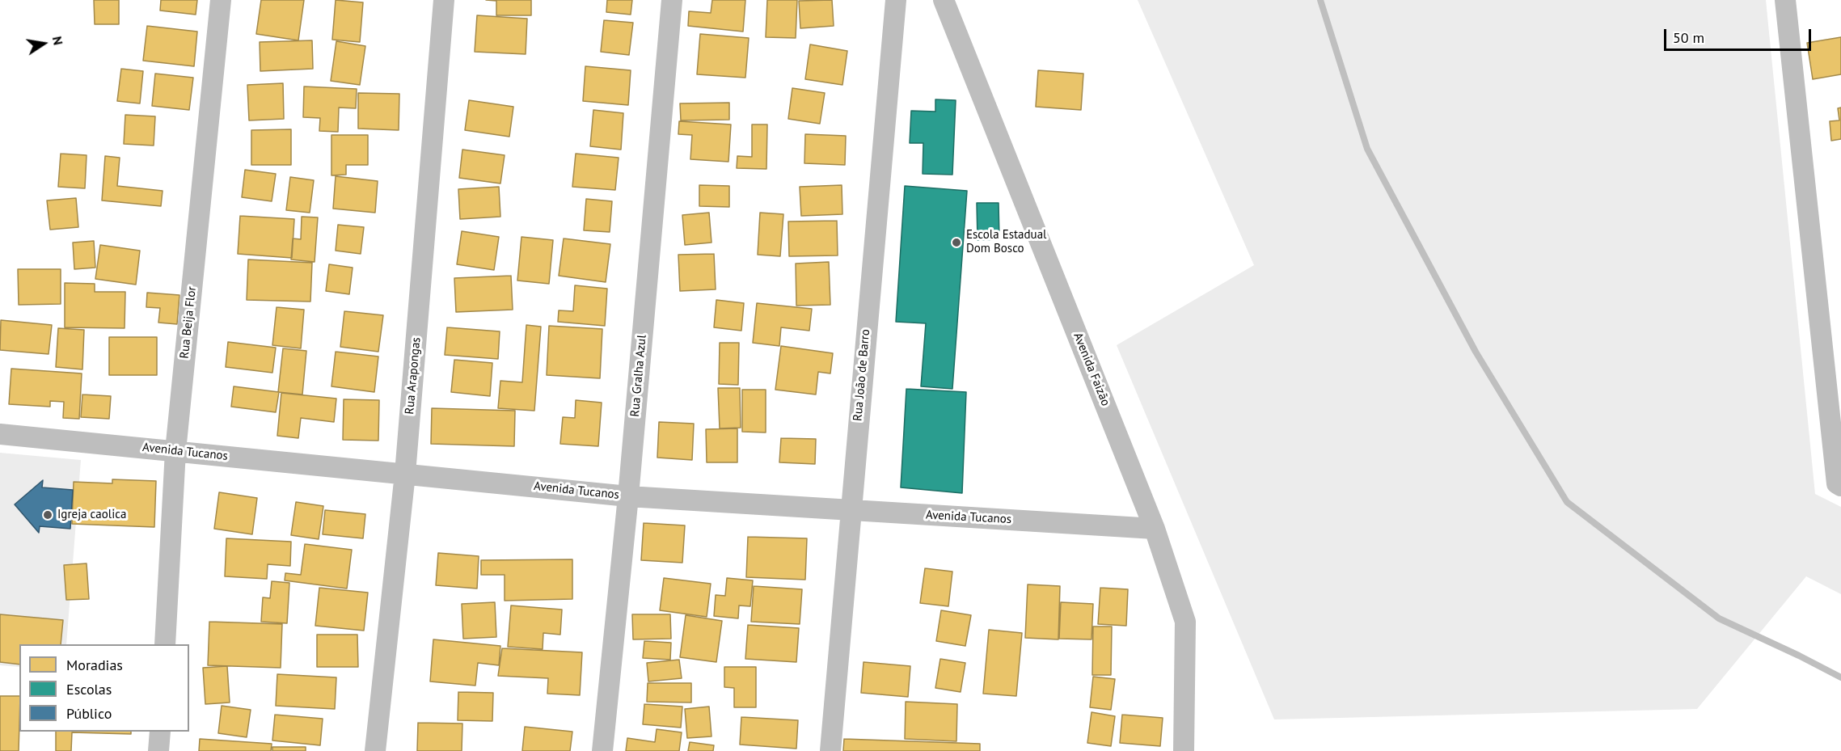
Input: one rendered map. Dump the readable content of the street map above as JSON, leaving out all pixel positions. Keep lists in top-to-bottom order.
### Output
{
  "streets": {
    "street": [
      "Rua Beija Flor",
      "Avenida Faizão",
      "Rua João de Barro",
      "Rua Arapongas",
      "Rua Gralha Azul",
      "Avenida Tucanos"
    ]
  },
  "crossings": [
    ["Rua Beija Flor", "Avenida Tucanos"],
    ["Avenida Faizão", "Avenida Tucanos"],
    ["Rua João de Barro", "Avenida Tucanos"],
    ["Rua Arapongas", "Avenida Tucanos"],
    ["Rua Gralha Azul", "Avenida Tucanos"]
  ],
  "places": ["Escola Estadual Dom Bosco", "Igreja caolica"],
  "legend": ["Moradias", "Escolas", "Público"],
  "scale_bar": "50 m",
  "north": "right"
}
